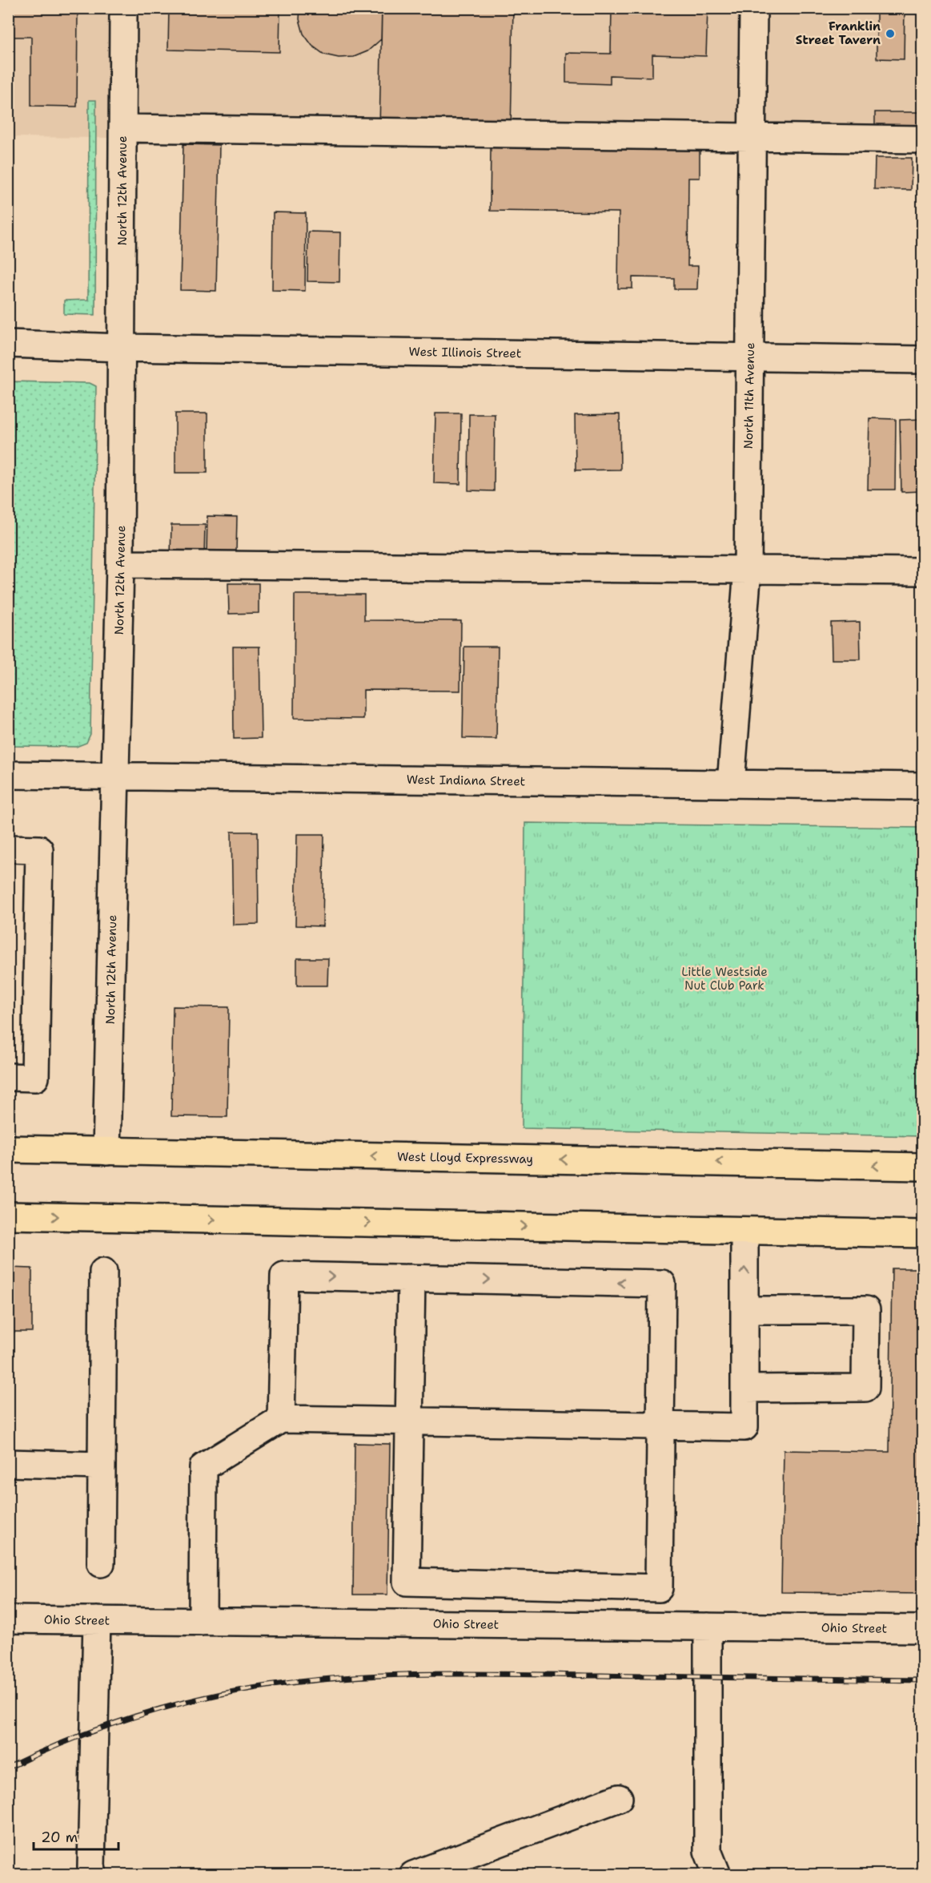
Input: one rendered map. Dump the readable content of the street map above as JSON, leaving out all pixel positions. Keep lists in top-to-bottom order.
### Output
{
  "streets": {
    "highway": ["West Lloyd Expressway"],
    "street": [
      "North 12th Avenue",
      "West Illinois Street",
      "North 11th Avenue",
      "West Indiana Street",
      "Ohio Street"
    ]
  },
  "crossings": [
    ["North 12th Avenue", "West Illinois Street"],
    ["North 12th Avenue", "West Indiana Street"],
    ["North 12th Avenue", "West Lloyd Expressway"],
    ["West Illinois Street", "North 11th Avenue"],
    ["North 11th Avenue", "West Indiana Street"]
  ],
  "parks": ["Little Westside Nut Club Park"],
  "places": ["Franklin Street Tavern"],
  "scale_bar": "20 m"
}
